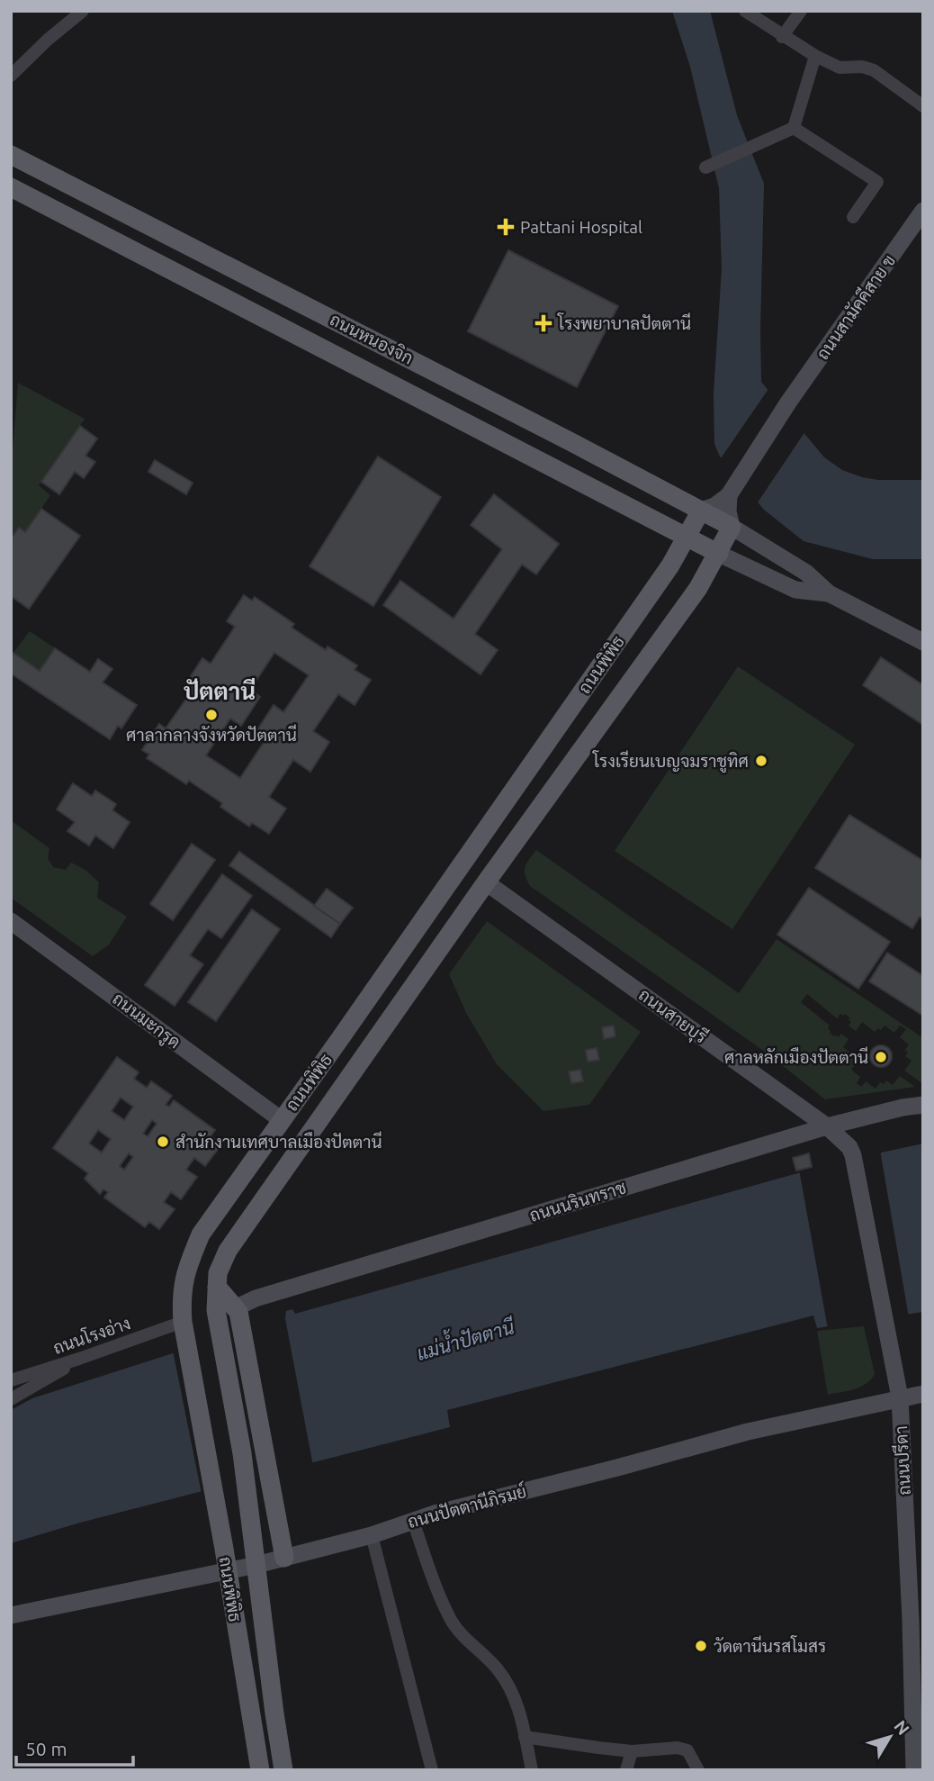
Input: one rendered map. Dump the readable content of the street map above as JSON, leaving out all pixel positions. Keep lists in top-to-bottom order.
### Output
{
  "streets": {
    "main road": ["ถนนหนองจิก", "ถนนพิพิธ"],
    "street": [
      "ถนนสามัคคีสาย ข",
      "ถนนสายบุรี",
      "ถนนมะกรูด",
      "ถนนนรินทราช",
      "ถนนโรงอ่าง",
      "ถนนปรีดา",
      "ถนนปัตตานีภิรมย์"
    ]
  },
  "crossings": [
    ["ถนนหนองจิก", "ถนนพิพิธ"],
    ["ถนนพิพิธ", "ถนนสายบุรี"],
    ["ถนนพิพิธ", "ถนนมะกรูด"],
    ["ถนนพิพิธ", "ถนนโรงอ่าง"],
    ["ถนนพิพิธ", "ถนนปัตตานีภิรมย์"],
    ["ถนนสายบุรี", "ถนนนรินทราช"],
    ["ถนนสายบุรี", "ถนนปรีดา"],
    ["ถนนปรีดา", "ถนนปัตตานีภิรมย์"]
  ],
  "districts": ["ปัตตานี"],
  "water": ["แม่น้ำปัตตานี"],
  "places": {
    "health": ["Pattani Hospital", "โรงพยาบาลปัตตานี"],
    "other": [
      "ศาลากลางจังหวัดปัตตานี",
      "โรงเรียนเบญจมราชูทิศ",
      "ศาลหลักเมืองปัตตานี",
      "สำนักงานเทศบาลเมืองปัตตานี",
      "วัดตานีนรสโมสร"
    ]
  },
  "scale_bar": "50 m",
  "north": "top right"
}
